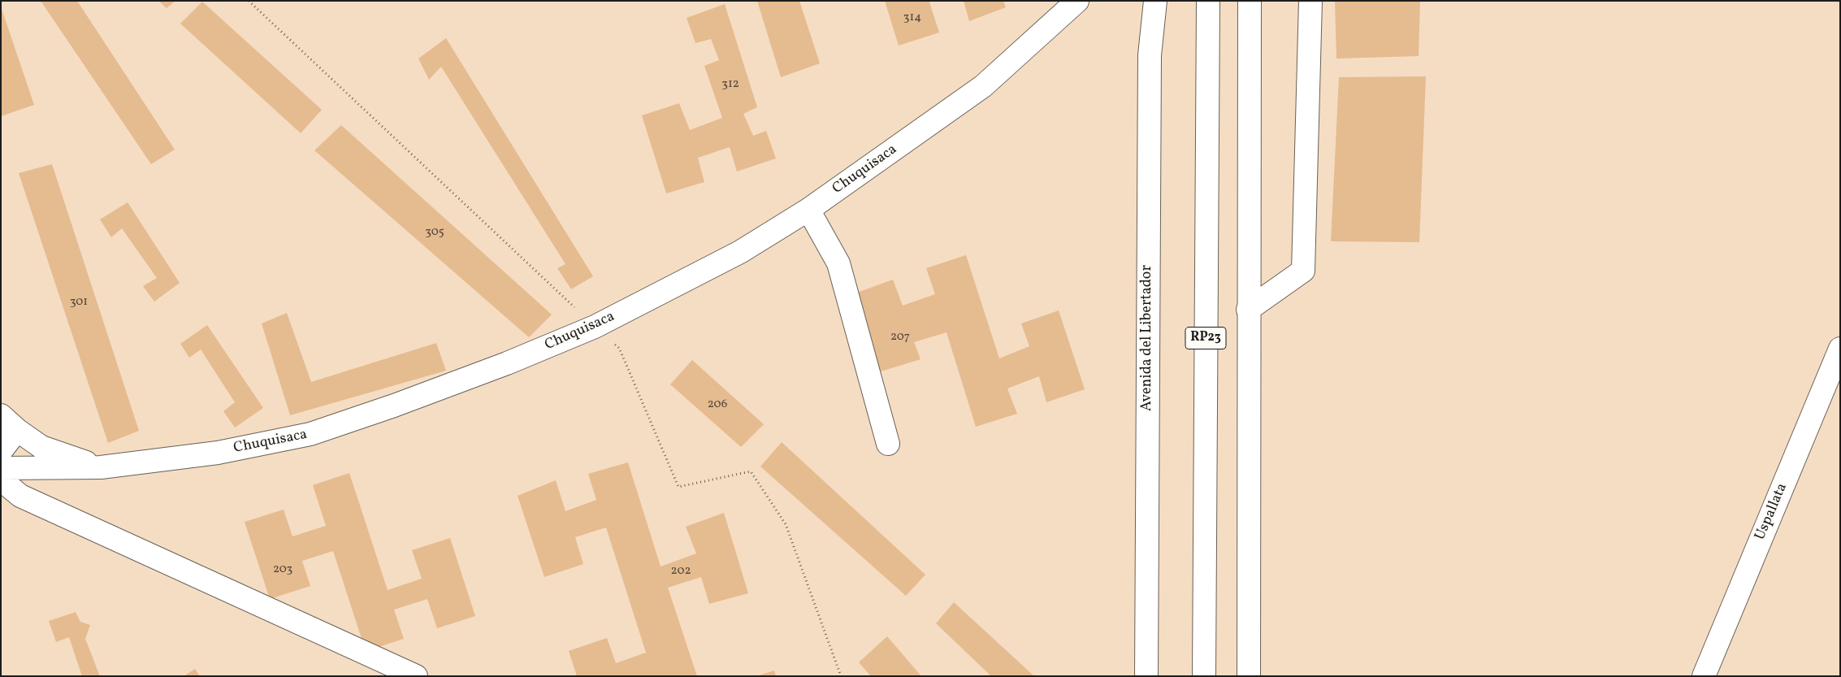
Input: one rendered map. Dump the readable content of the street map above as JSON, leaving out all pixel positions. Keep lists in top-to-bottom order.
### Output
{
  "streets": {
    "street": [
      "Chuquisaca",
      "Avenida del Libertador",
      "RP23",
      "Uspallata"
    ]
  },
  "house_numbers": [
    "314",
    "312",
    "305",
    "301",
    "207",
    "206",
    "203",
    "202"
  ]
}
